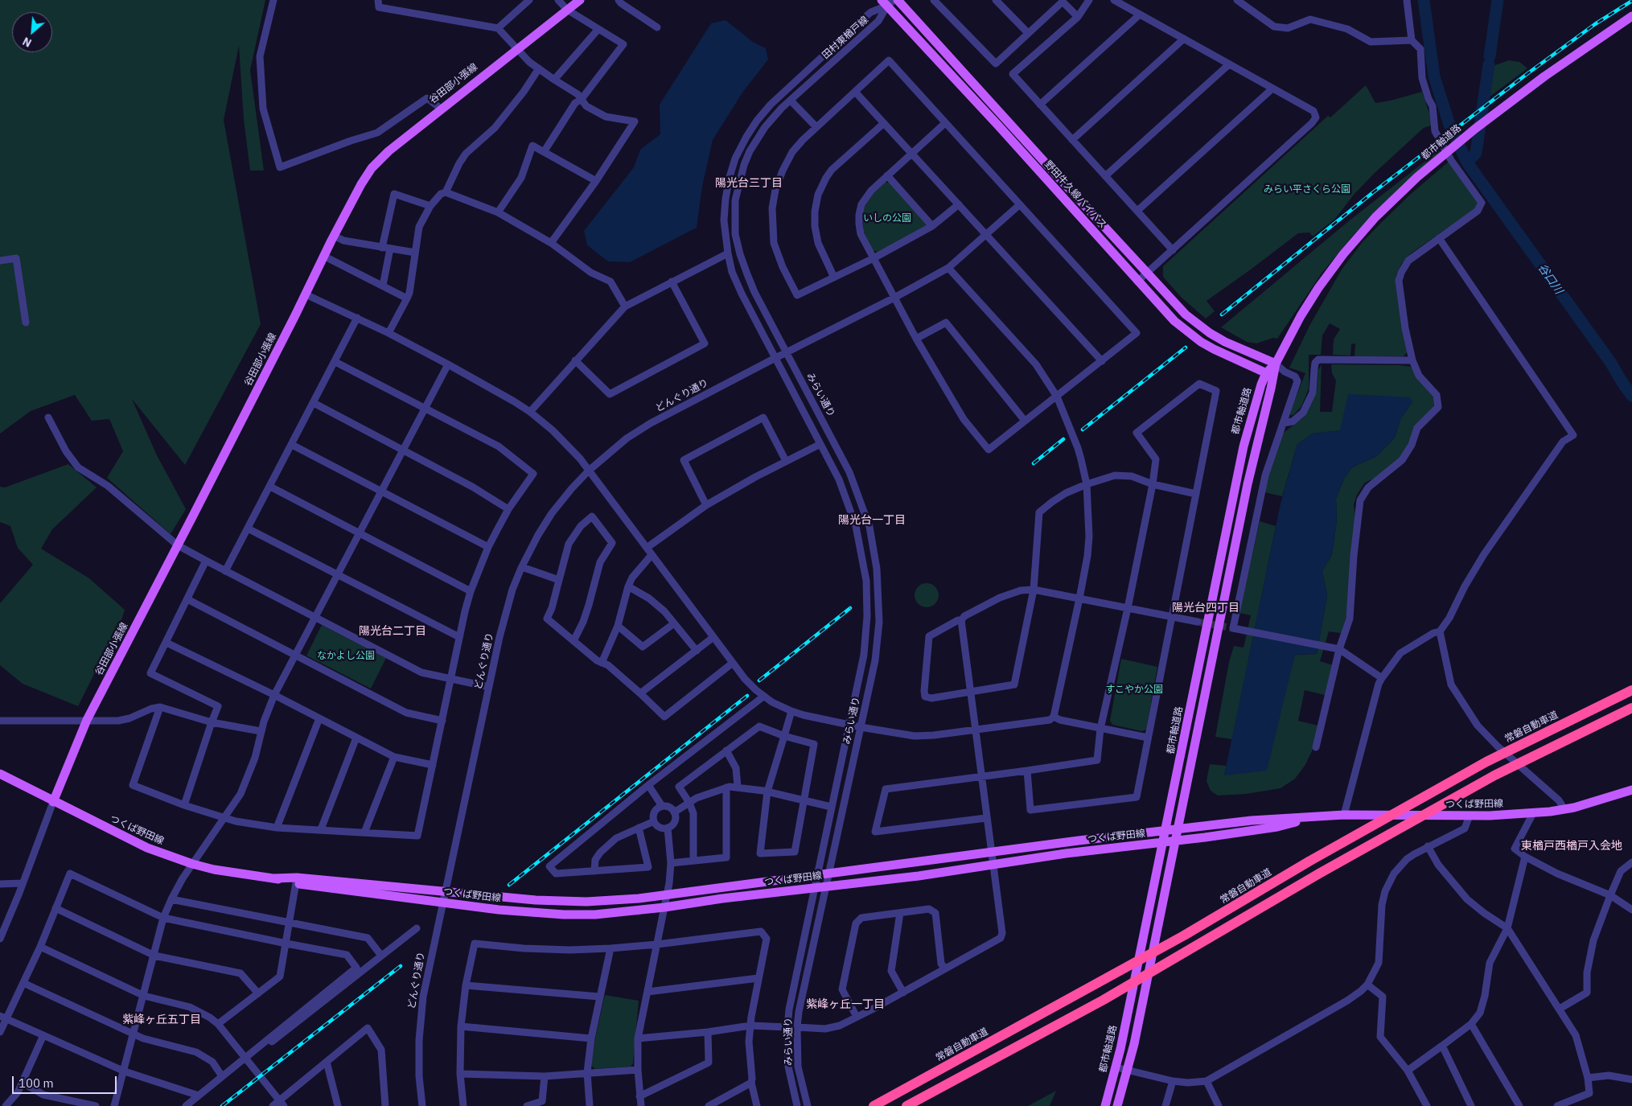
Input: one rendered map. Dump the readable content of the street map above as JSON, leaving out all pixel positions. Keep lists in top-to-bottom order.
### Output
{
  "streets": {
    "highway": ["常磐自動車道"],
    "main road": [
      "谷田部小張線",
      "都市軸道路",
      "野田牛久線バイパス",
      "つくば野田線"
    ],
    "street": ["田村東楢戸線", "みらい通り", "どんぐり通り"]
  },
  "crossings": [
    ["田村東楢戸線", "野田牛久線バイパス"],
    ["田村東楢戸線", "みらい通り"],
    ["田村東楢戸線", "どんぐり通り"],
    ["谷田部小張線", "つくば野田線"],
    ["都市軸道路", "野田牛久線バイパス"],
    ["都市軸道路", "つくば野田線"],
    ["みらい通り", "どんぐり通り"],
    ["みらい通り", "つくば野田線"],
    ["どんぐり通り", "つくば野田線"]
  ],
  "districts": [
    "陽光台三丁目",
    "陽光台一丁目",
    "陽光台四丁目",
    "陽光台二丁目",
    "東楢戸西楢戸入会地",
    "紫峰ヶ丘一丁目",
    "紫峰ヶ丘五丁目"
  ],
  "water": ["谷口川"],
  "parks": [
    "みらい平さくら公園",
    "いしの公園",
    "なかよし公園",
    "すこやか公園"
  ],
  "scale_bar": "100 m",
  "north": "bottom left"
}
